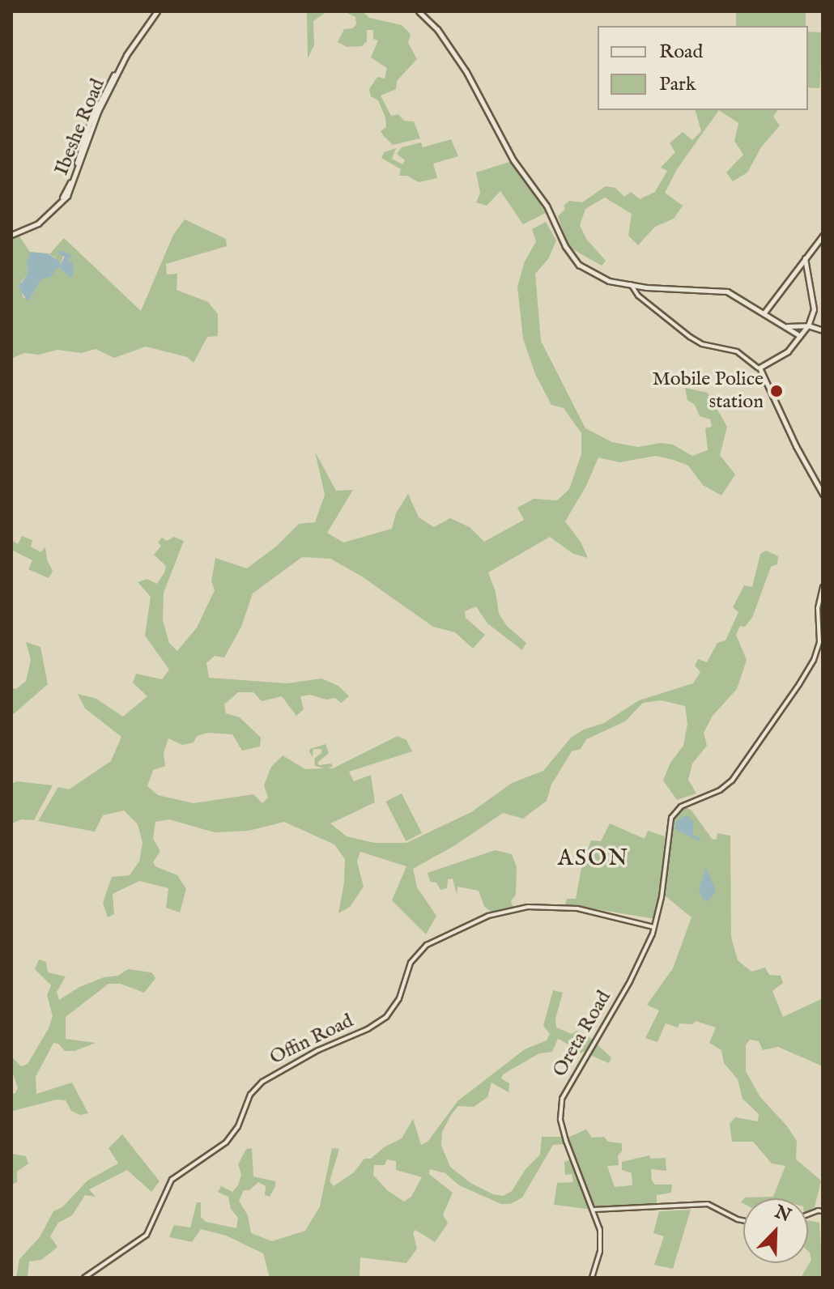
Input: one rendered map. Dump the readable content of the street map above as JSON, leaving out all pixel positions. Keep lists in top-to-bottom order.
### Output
{
  "streets": {
    "main road": ["Ibeshe Road"],
    "street": ["Oreta Road", "Offin Road"]
  },
  "crossings": [
    ["Oreta Road", "Offin Road"]
  ],
  "districts": ["ASON"],
  "places": ["Mobile Police station"],
  "legend": ["Road", "Park"],
  "north": "top right"
}
